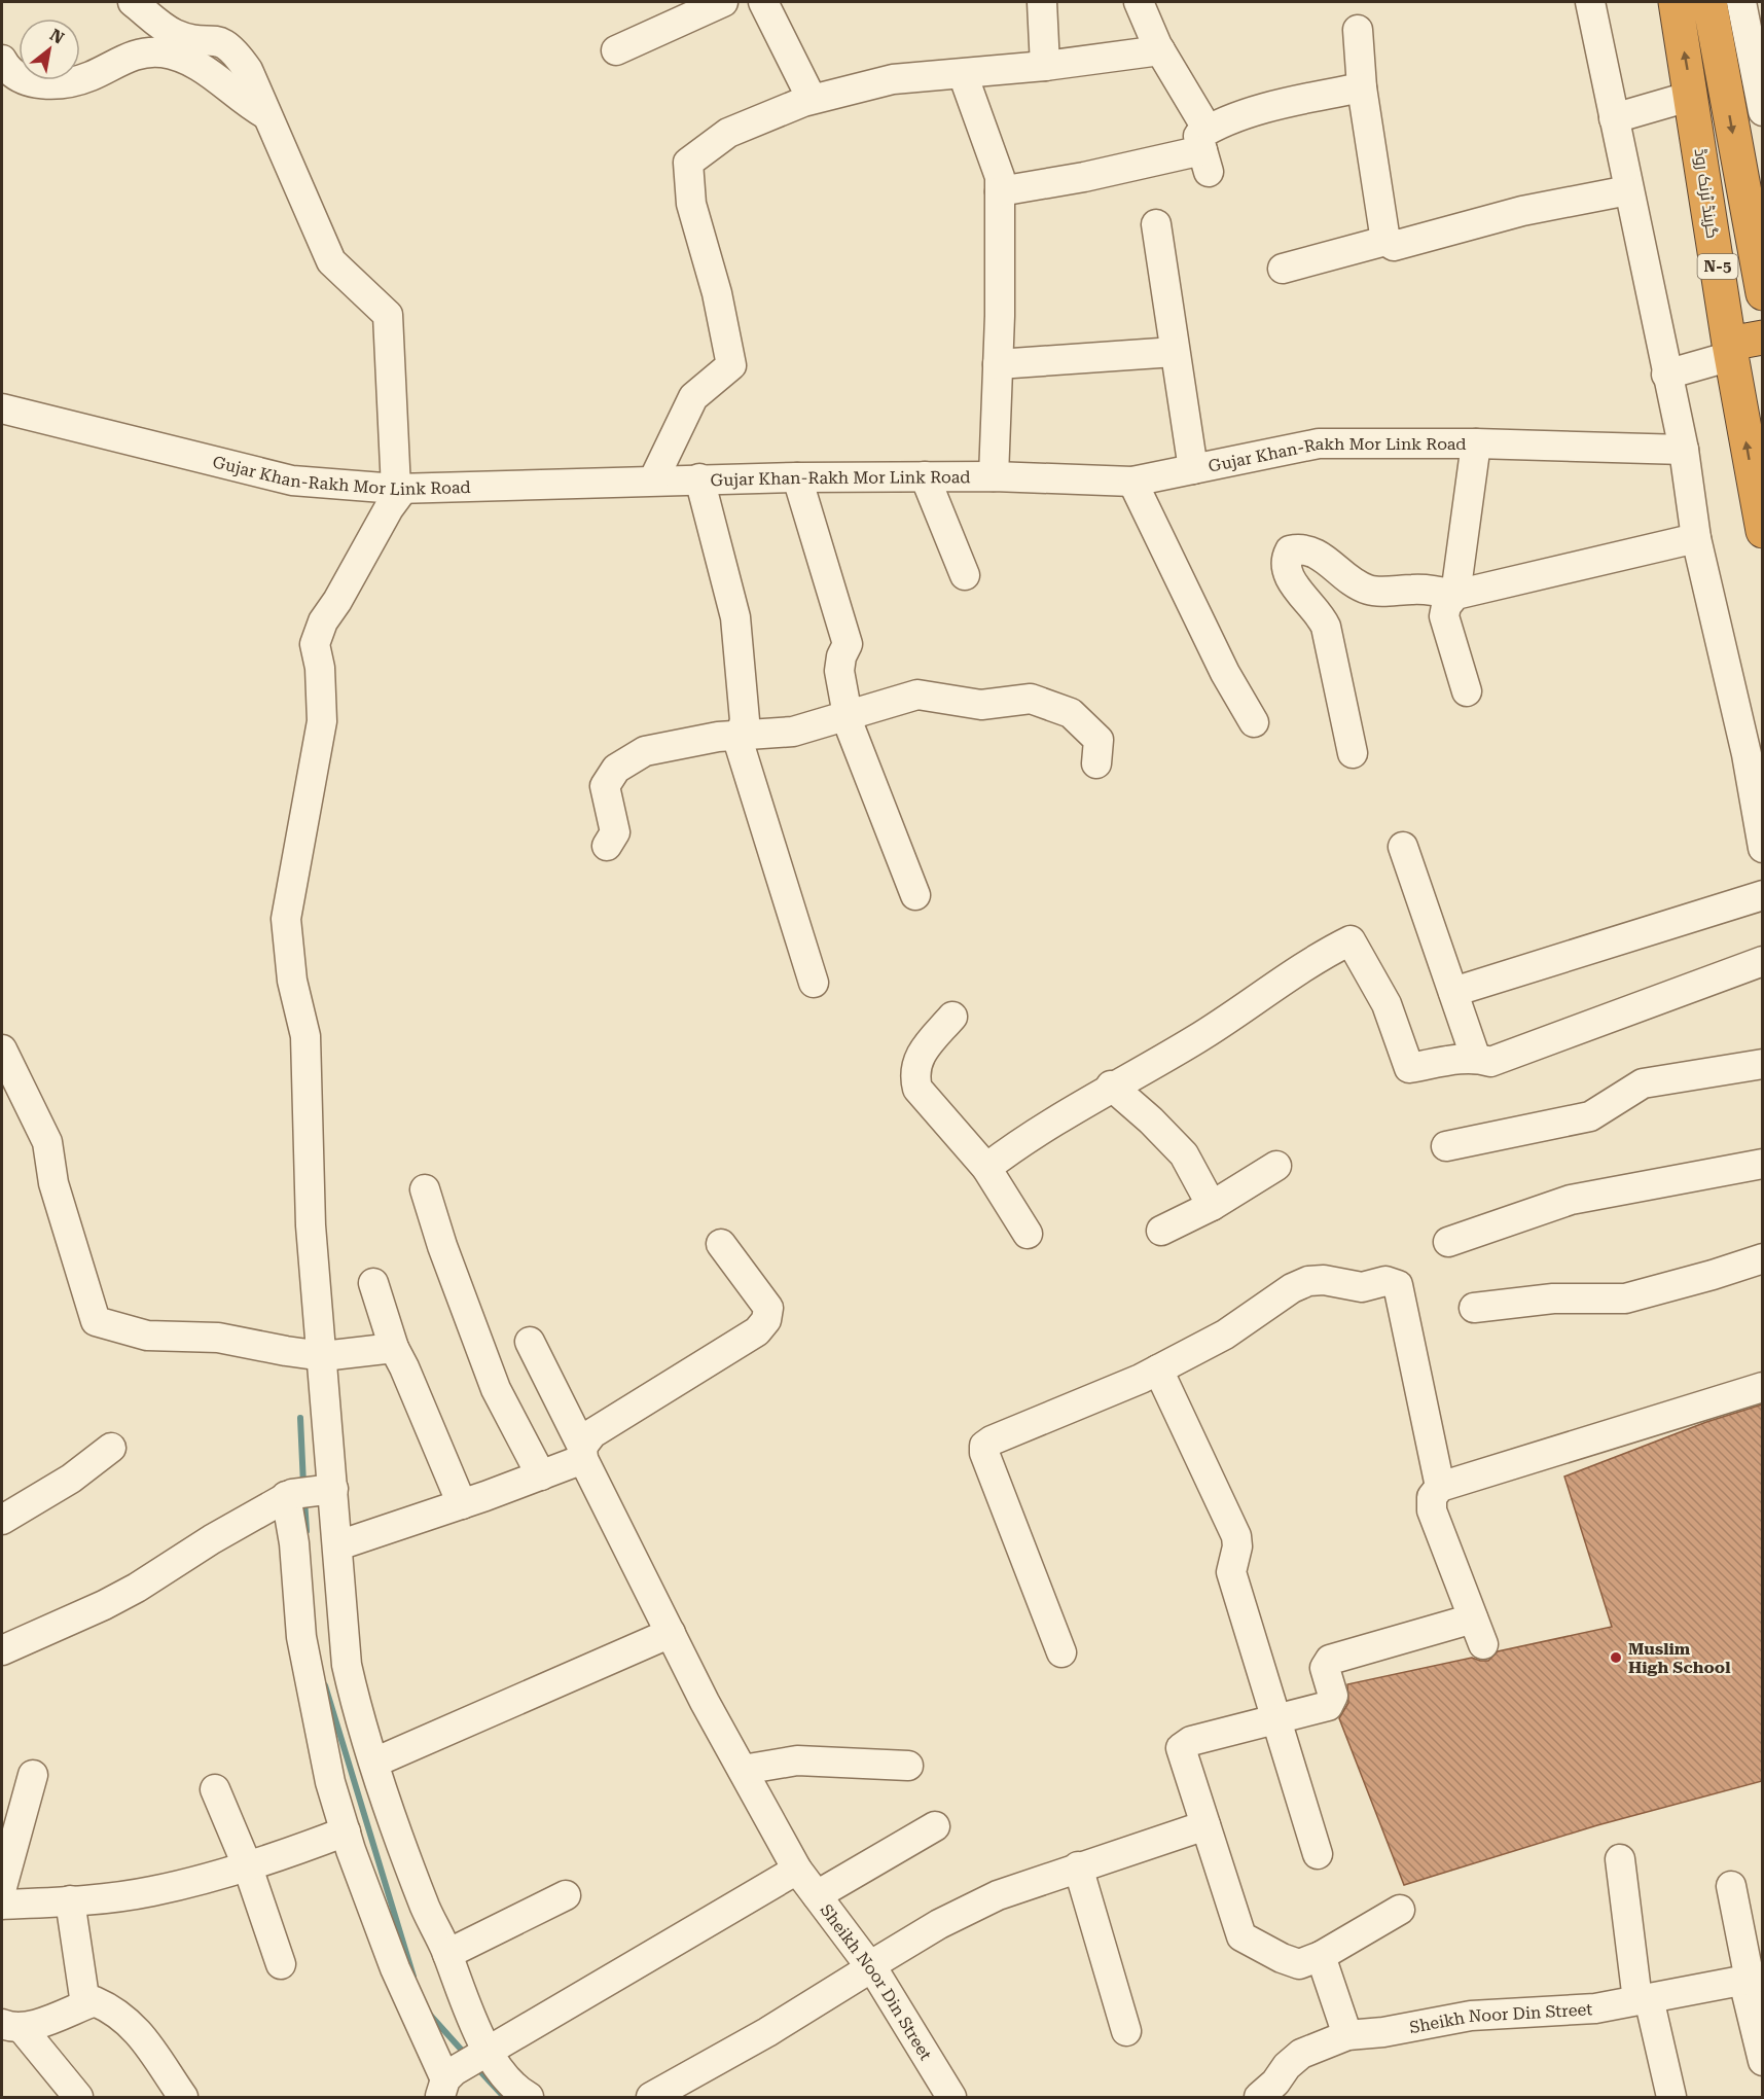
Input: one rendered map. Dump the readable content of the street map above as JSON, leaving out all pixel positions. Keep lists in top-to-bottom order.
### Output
{
  "streets": {
    "highway": ["گرینڈ ٹرنک روڈ", "N-5"],
    "street": ["Gujar Khan-Rakh Mor Link Road", "Sheikh Noor Din Street"]
  },
  "places": ["Muslim High School"],
  "north": "top right"
}
